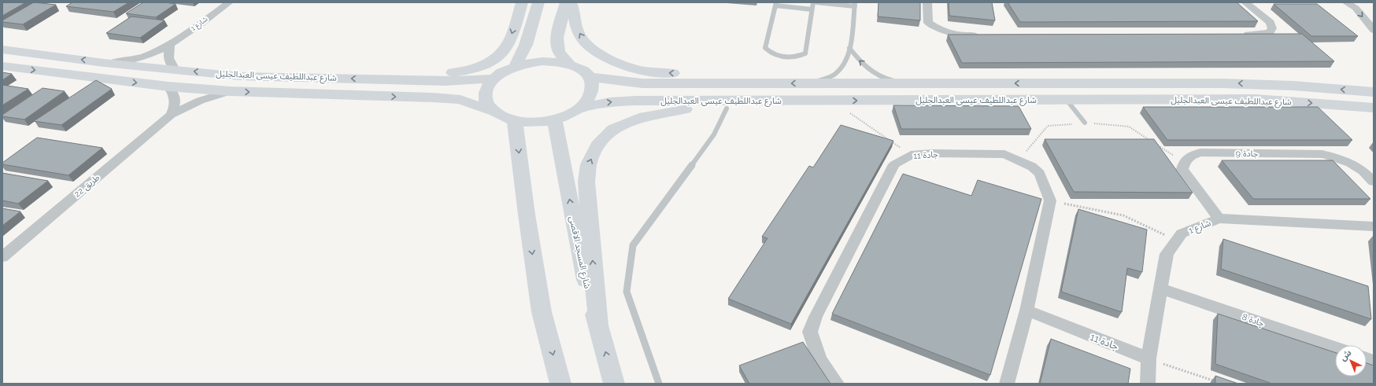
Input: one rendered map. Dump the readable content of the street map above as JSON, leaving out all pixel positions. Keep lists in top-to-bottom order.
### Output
{
  "streets": {
    "main road": ["شارع عبداللطيف عيسى العبدالجليل", "شارع المسجد الاقصى"],
    "street": [
      "شارع 1",
      "جادة 9",
      "جادة 11",
      "طريق 22",
      "جادة 8"
    ]
  },
  "crossings": [
    ["شارع 1", "شارع عبداللطيف عيسى العبدالجليل"],
    ["شارع 1", "جادة 11"],
    ["شارع 1", "جادة 8"],
    ["شارع عبداللطيف عيسى العبدالجليل", "طريق 22"],
    ["شارع عبداللطيف عيسى العبدالجليل", "شارع المسجد الاقصى"]
  ],
  "north": "top left"
}
